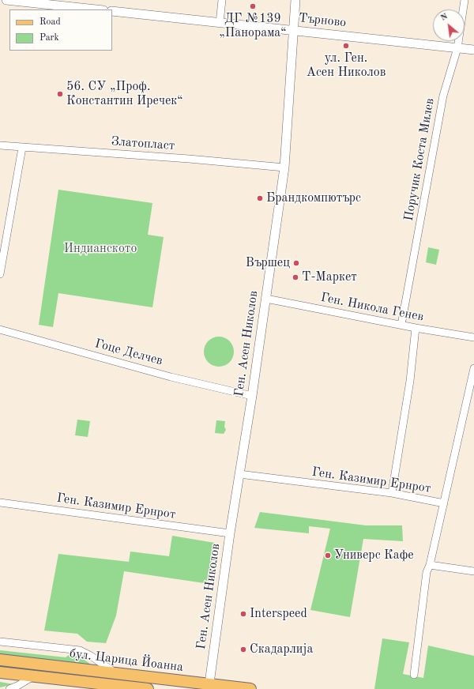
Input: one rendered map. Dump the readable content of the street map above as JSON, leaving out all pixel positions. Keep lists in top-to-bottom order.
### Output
{
  "streets": {
    "main road": ["бул. Царица Йоанна"],
    "street": [
      "Търново",
      "Златопласт",
      "Поручик Коста Милев",
      "Ген. Никола Генев",
      "Ген. Асен Николов",
      "Гоце Делчев",
      "Ген. Казимир Ернрот"
    ]
  },
  "crossings": [
    ["Търново", "Поручик Коста Милев"],
    ["Търново", "Ген. Асен Николов"],
    ["Златопласт", "Ген. Асен Николов"],
    ["Поручик Коста Милев", "Ген. Никола Генев"],
    ["Ген. Никола Генев", "Ген. Асен Николов"],
    ["Ген. Асен Николов", "Гоце Делчев"],
    ["Ген. Асен Николов", "Ген. Казимир Ернрот"],
    ["Ген. Асен Николов", "бул. Царица Йоанна"]
  ],
  "parks": ["Индианското"],
  "places": [
    "ДГ №139 „Панорама“",
    "ул. Ген. Асен Николов",
    "56. СУ „Проф. Константин Иречек“",
    "Брандкомпютърс",
    "Вършец",
    "Т-Маркет",
    "Универс Кафе",
    "Interspeed",
    "Скадарлиjа"
  ],
  "legend": ["Road", "Park"],
  "north": "top left"
}
